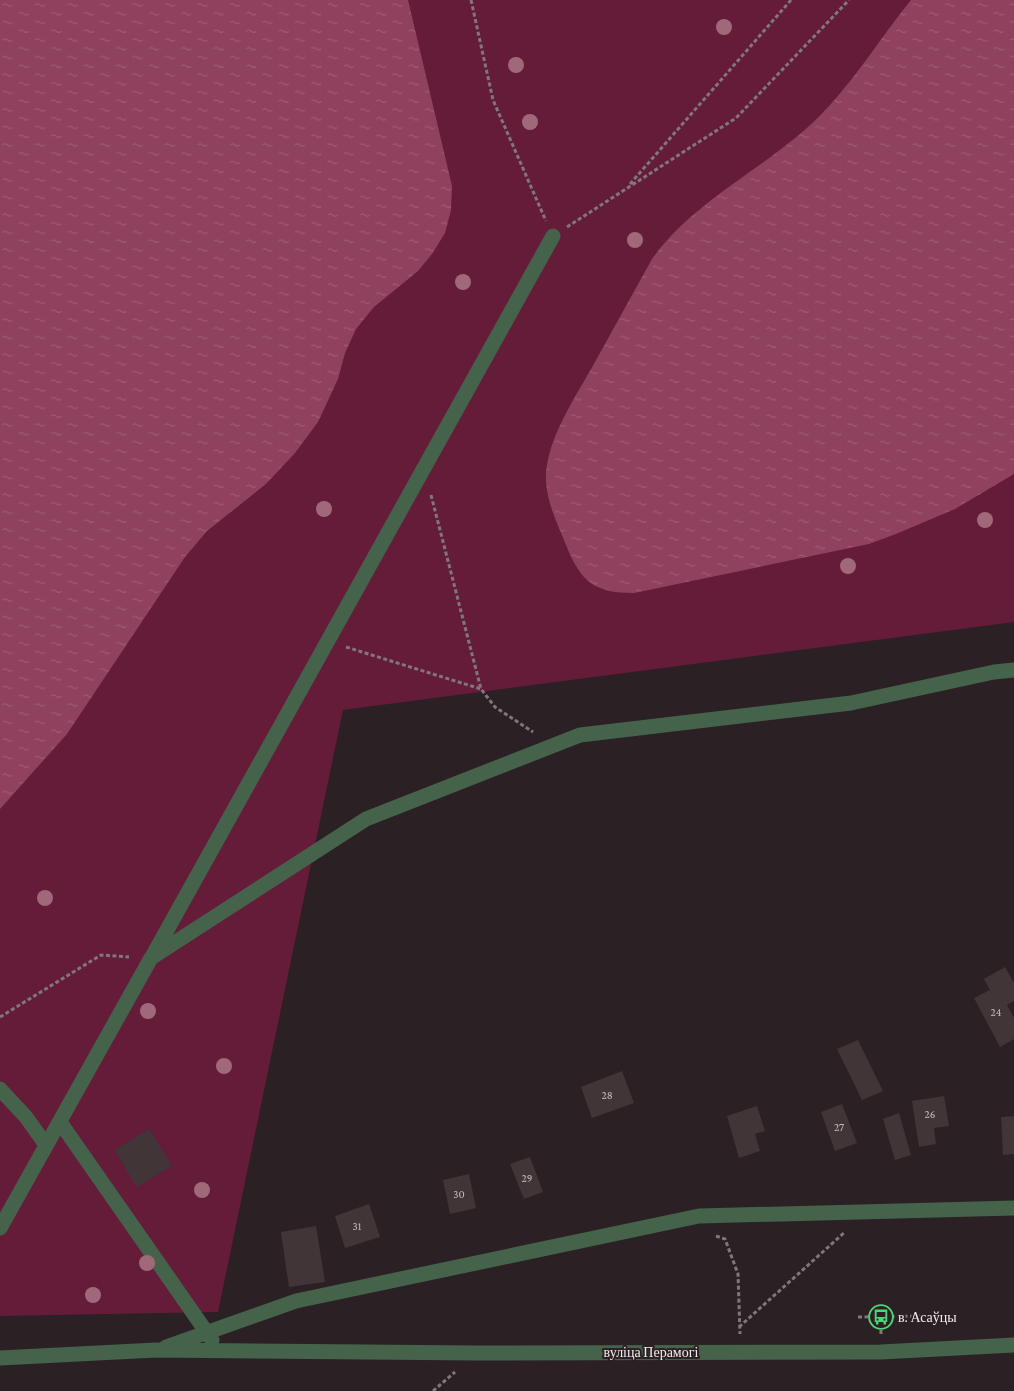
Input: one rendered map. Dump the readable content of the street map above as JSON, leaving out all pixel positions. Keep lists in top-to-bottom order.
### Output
{
  "streets": {
    "street": ["вуліца Перамогі"]
  },
  "places": {
    "bus stop": ["в. Асаўцы"]
  },
  "house_numbers": [
    "24",
    "28",
    "26",
    "27",
    "29",
    "30",
    "31"
  ]
}
